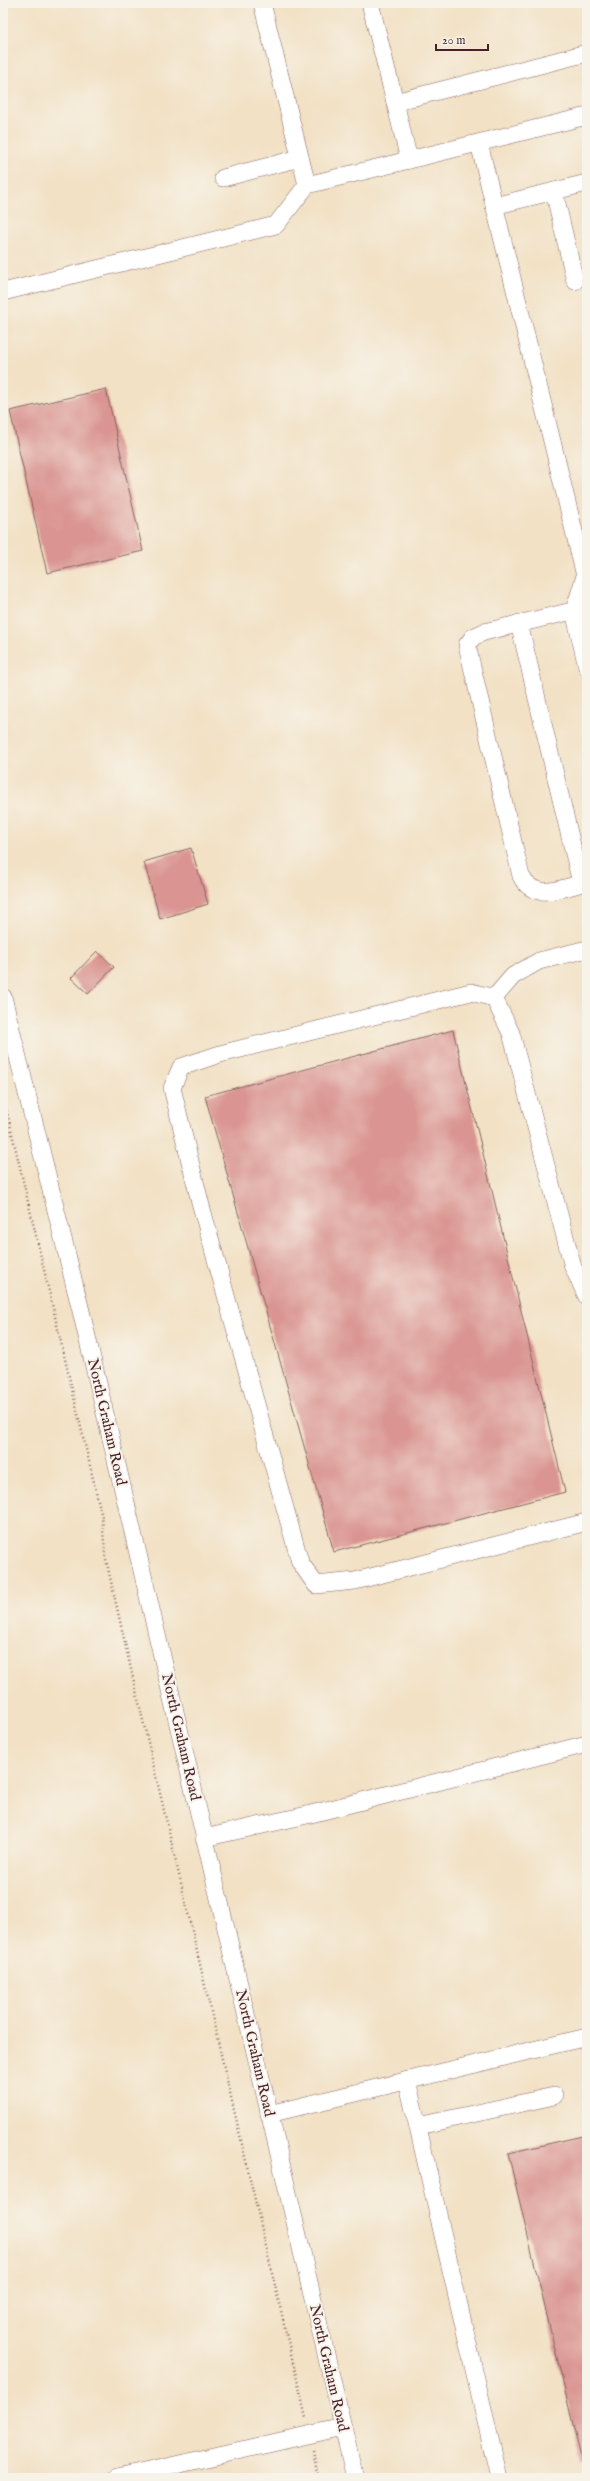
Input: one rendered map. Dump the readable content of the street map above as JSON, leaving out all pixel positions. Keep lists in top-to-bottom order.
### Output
{
  "streets": {
    "street": ["North Graham Road"]
  },
  "scale_bar": "20 m"
}
